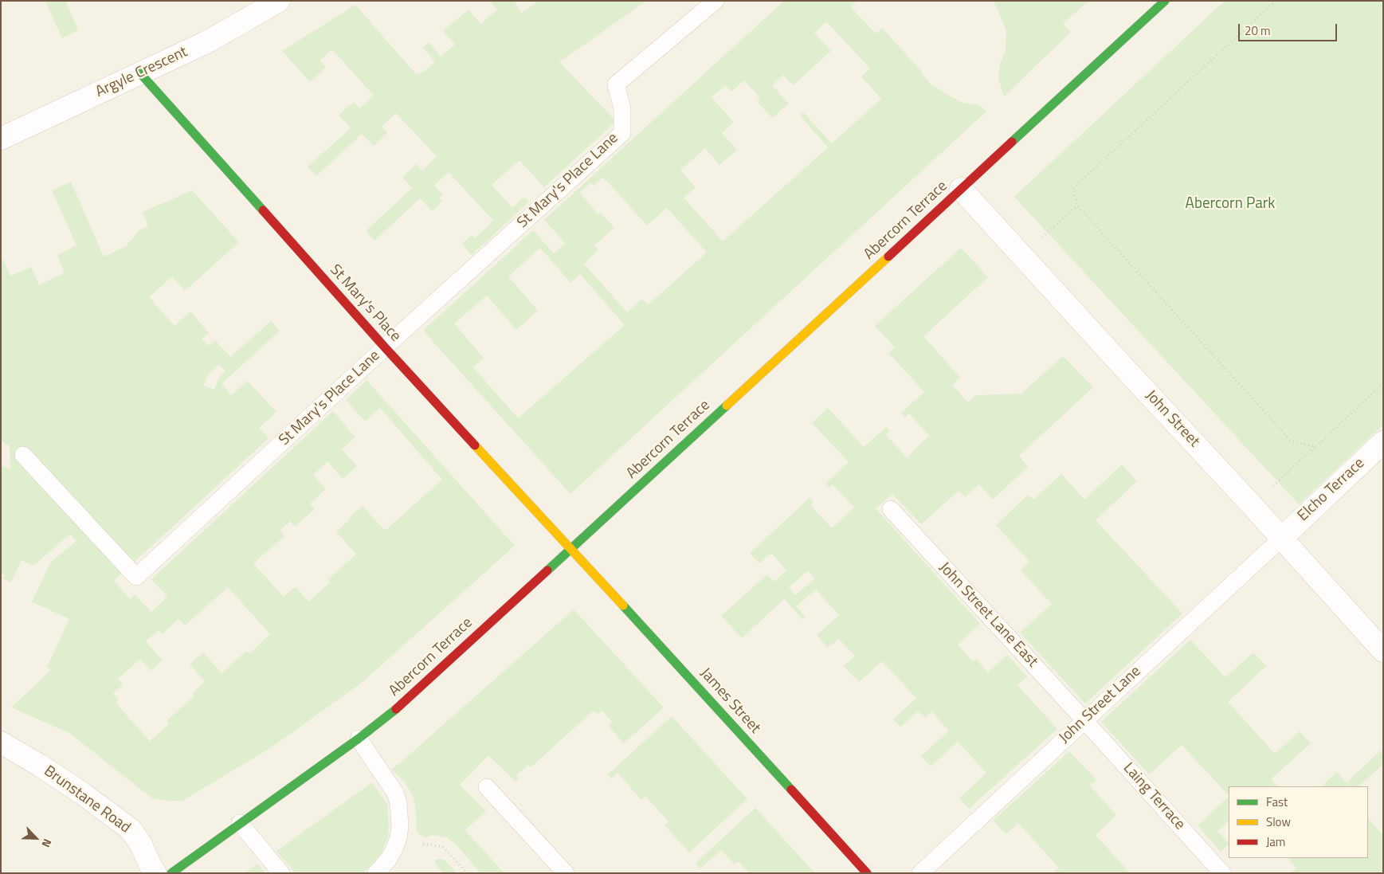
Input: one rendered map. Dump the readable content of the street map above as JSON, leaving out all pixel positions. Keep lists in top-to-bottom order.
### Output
{
  "streets": {
    "main road": ["Abercorn Terrace", "St Mary's Place", "James Street"],
    "street": [
      "Argyle Crescent",
      "John Street",
      "Elcho Terrace",
      "Brunstane Road"
    ],
    "lane": [
      "St Mary's Place Lane",
      "John Street Lane East",
      "John Street Lane",
      "Laing Terrace"
    ]
  },
  "crossings": [
    ["Argyle Crescent", "St Mary's Place"],
    ["St Mary's Place Lane", "St Mary's Place"],
    ["Abercorn Terrace", "St Mary's Place"],
    ["Abercorn Terrace", "John Street"],
    ["Abercorn Terrace", "James Street"],
    ["St Mary's Place", "James Street"],
    ["John Street", "Elcho Terrace"],
    ["John Street", "John Street Lane"],
    ["Elcho Terrace", "John Street Lane"],
    ["John Street Lane East", "John Street Lane"],
    ["John Street Lane East", "Laing Terrace"],
    ["John Street Lane", "Laing Terrace"]
  ],
  "parks": ["Abercorn Park"],
  "legend": ["Fast", "Slow", "Jam"],
  "scale_bar": "20 m",
  "north": "bottom right"
}
